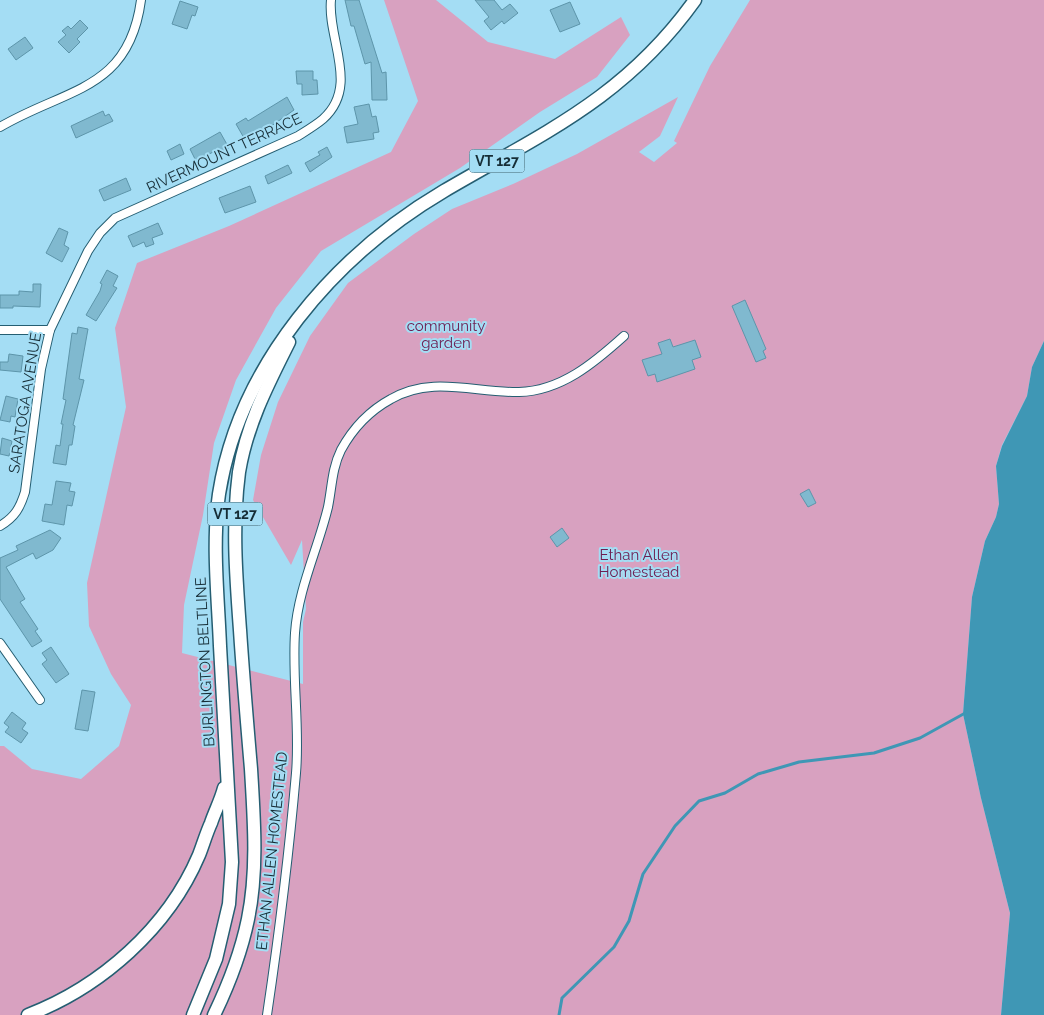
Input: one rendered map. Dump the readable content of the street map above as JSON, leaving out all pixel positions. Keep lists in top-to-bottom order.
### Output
{
  "streets": {
    "main road": ["VT 127", "BURLINGTON BELTLINE"],
    "street": ["RIVERMOUNT TERRACE", "SARATOGA AVENUE", "ETHAN ALLEN HOMESTEAD"]
  },
  "crossings": [
    ["RIVERMOUNT TERRACE", "SARATOGA AVENUE"]
  ],
  "parks": ["community garden", "Ethan Allen Homestead"]
}
